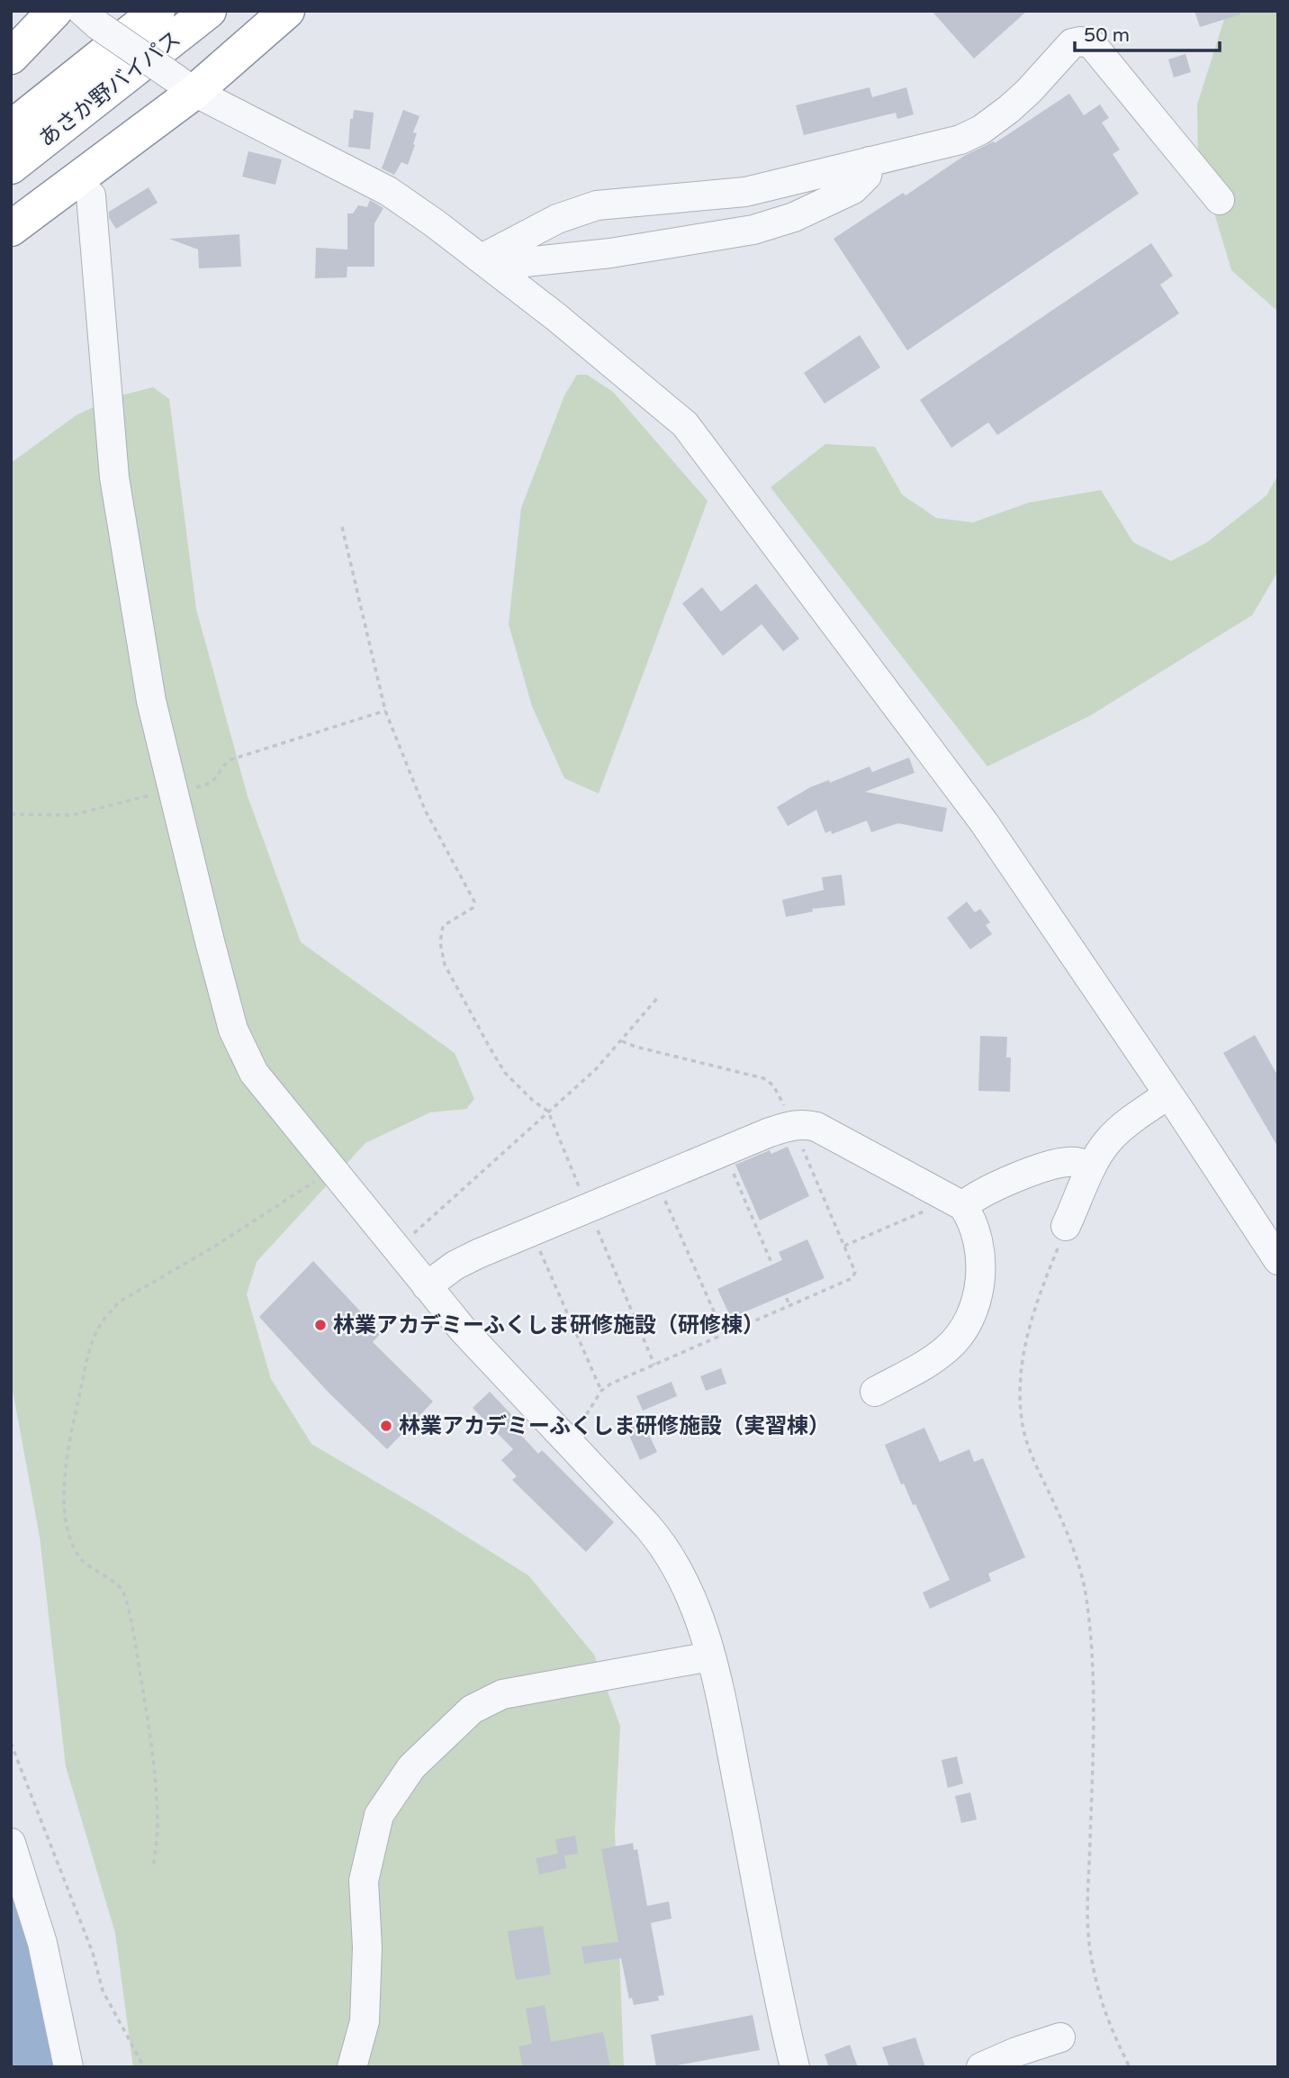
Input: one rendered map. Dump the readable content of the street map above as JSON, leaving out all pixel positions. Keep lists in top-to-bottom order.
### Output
{
  "streets": {
    "highway": ["あさか野バイパス"]
  },
  "places": ["林業アカデミーふくしま研修施設（研修棟）", "林業アカデミーふくしま研修施設（実習棟）"],
  "scale_bar": "50 m"
}
